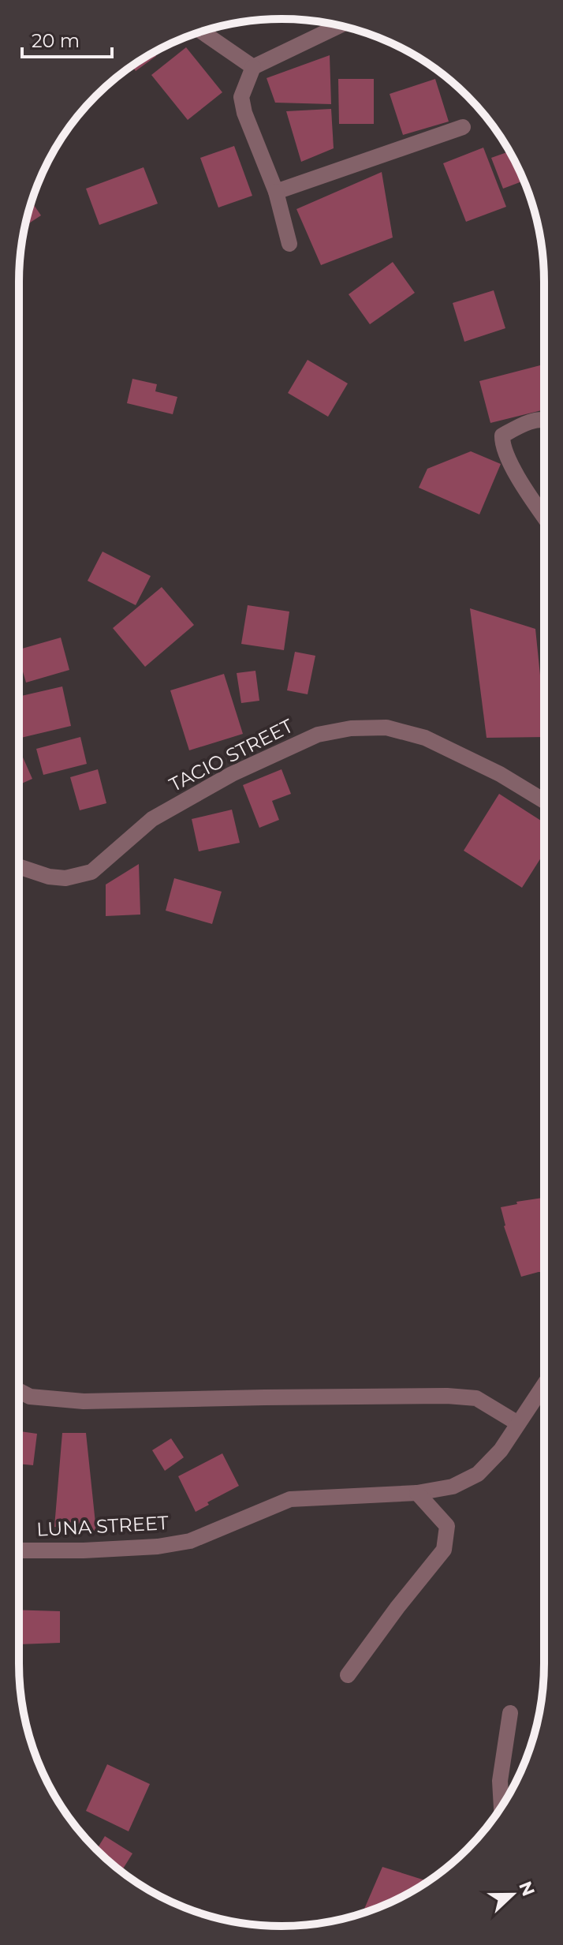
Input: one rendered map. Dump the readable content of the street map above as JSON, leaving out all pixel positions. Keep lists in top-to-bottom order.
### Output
{
  "streets": {
    "street": ["TACIO STREET", "LUNA STREET"]
  },
  "scale_bar": "20 m",
  "north": "right"
}
